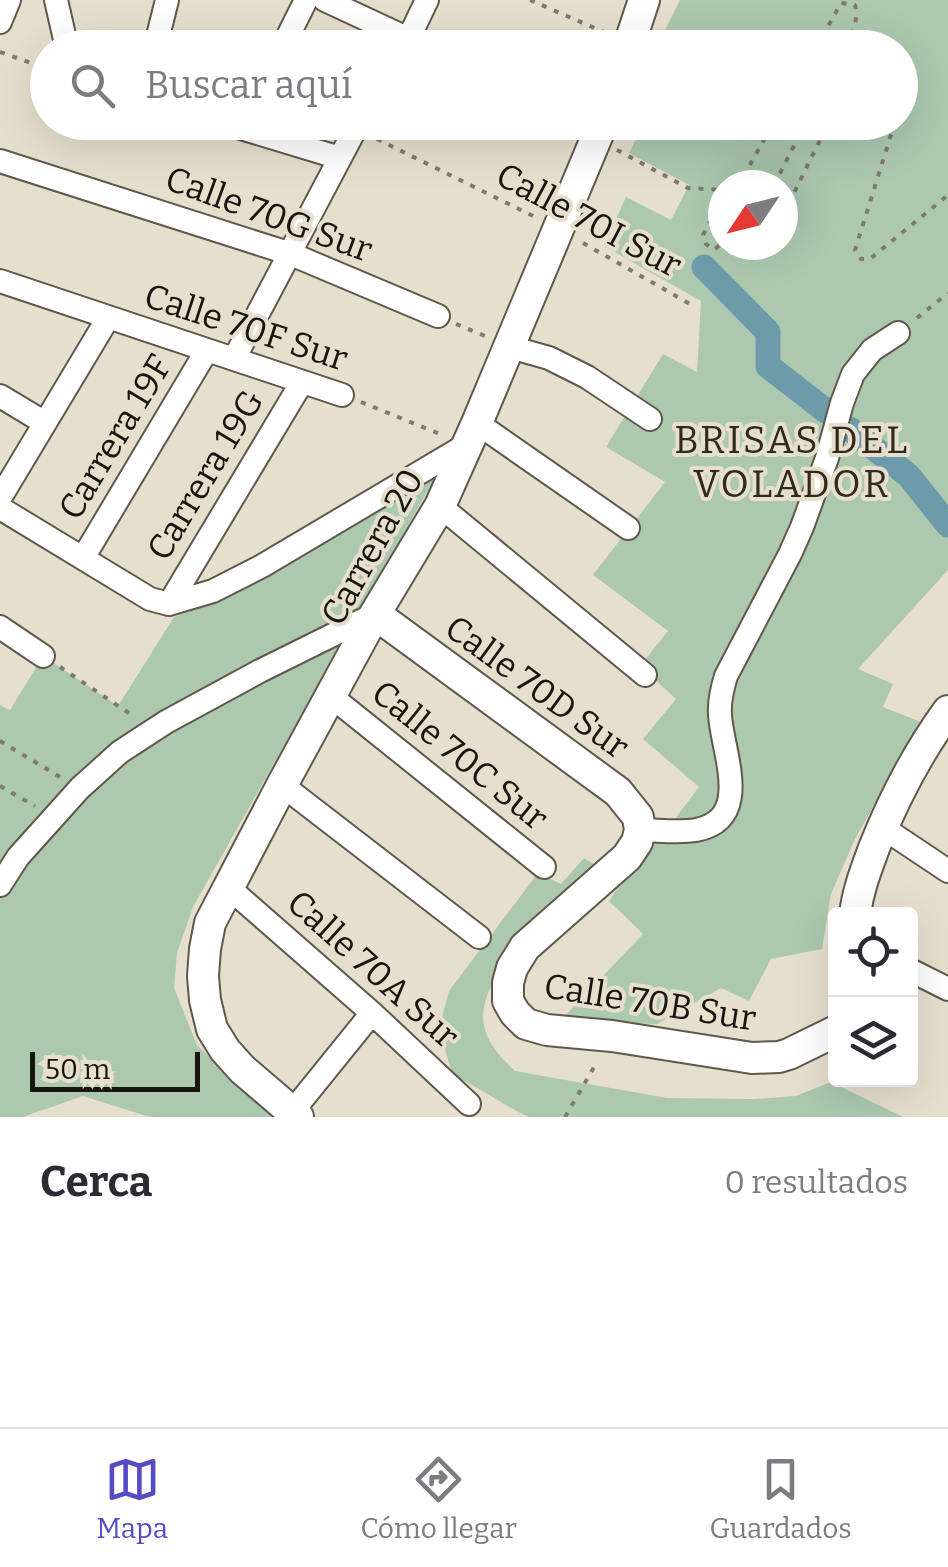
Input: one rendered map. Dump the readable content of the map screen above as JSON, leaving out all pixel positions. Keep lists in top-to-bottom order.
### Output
{
  "streets": {
    "street": [
      "Calle 70G Sur",
      "Calle 70F Sur",
      "Carrera 19F",
      "Carrera 19G",
      "Carrera 20",
      "Calle 70D Sur",
      "Calle 70C Sur",
      "Calle 70A Sur",
      "Calle 70B Sur"
    ],
    "path": ["Calle 70I Sur"]
  },
  "crossings": [
    ["Calle 70I Sur", "Carrera 20"],
    ["Calle 70F Sur", "Carrera 19F"],
    ["Calle 70F Sur", "Carrera 19G"],
    ["Calle 70F Sur", "Carrera 20"],
    ["Carrera 20", "Calle 70D Sur"],
    ["Carrera 20", "Calle 70C Sur"],
    ["Carrera 20", "Calle 70A Sur"],
    ["Calle 70D Sur", "Calle 70B Sur"]
  ],
  "districts": ["BRISAS DEL VOLADOR"],
  "scale_bar": "50 m",
  "north": "bottom left",
  "page": {
    "search": "Buscar aquí",
    "scale": "50 m",
    "heading": ["Cerca", "0 resultados"],
    "nav": ["Mapa", "Cómo llegar", "Guardados"]
  }
}
